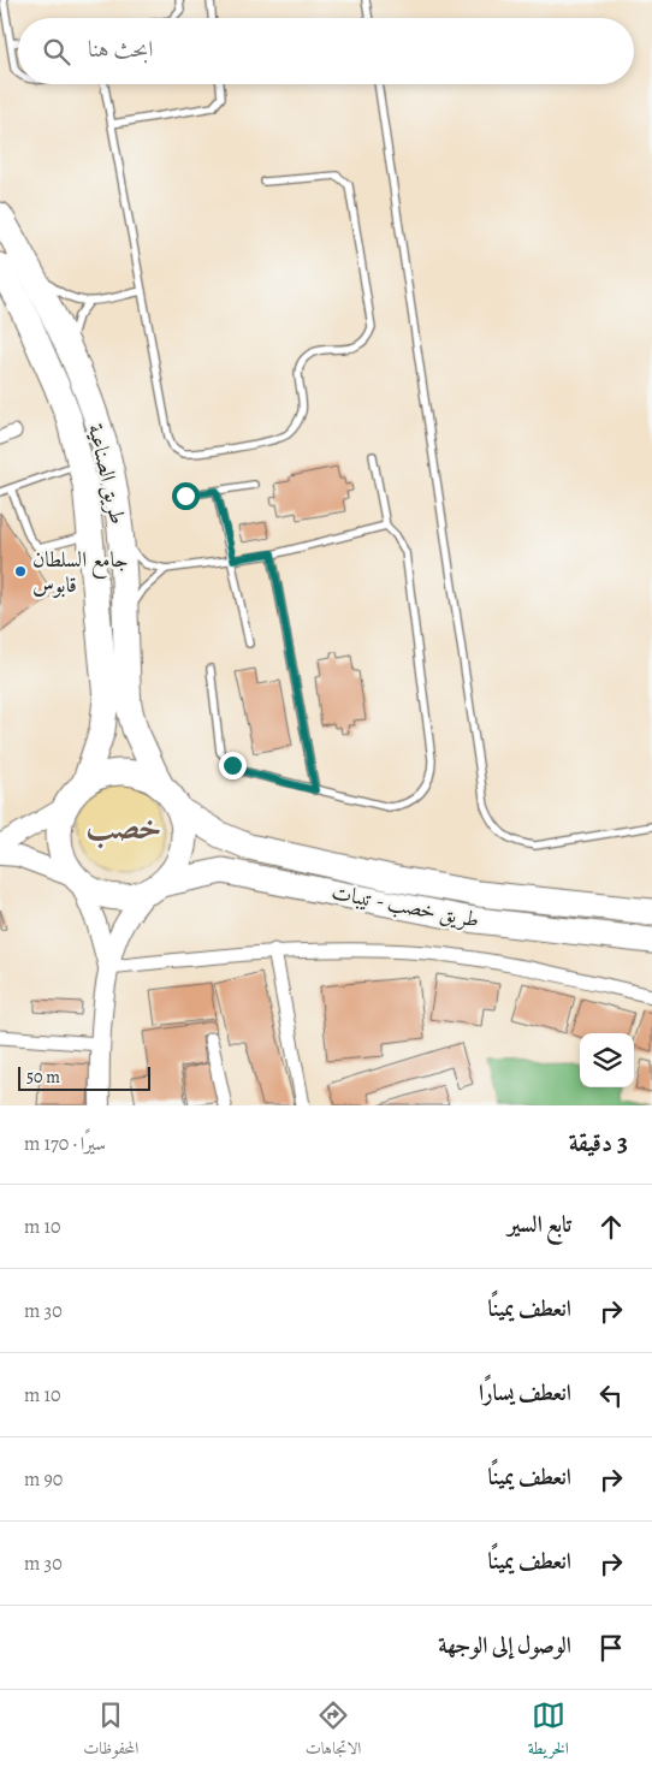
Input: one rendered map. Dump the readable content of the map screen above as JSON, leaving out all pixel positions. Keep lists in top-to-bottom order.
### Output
{
  "streets": {
    "highway": ["طريق الصناعية", "طريق خصب - تيبات"]
  },
  "crossings": [
    ["طريق الصناعية", "طريق خصب - تيبات"]
  ],
  "districts": ["خصب"],
  "places": ["جامع السلطان قابوس"],
  "scale_bar": "50 m",
  "page": {
    "search": "ابحث هنا",
    "scale": "50 m",
    "heading": ["3 دقيقة", "سيرًا · 170 m"],
    "list": [
      ["تابع السير", "10 m"],
      ["انعطف يمينًا", "30 m"],
      ["انعطف يسارًا", "10 m"],
      ["انعطف يمينًا", "90 m"],
      ["انعطف يمينًا", "30 m"],
      "الوصول إلى الوجهة"
    ],
    "nav": ["الخريطة", "الاتجاهات", "المحفوظات"]
  }
}
